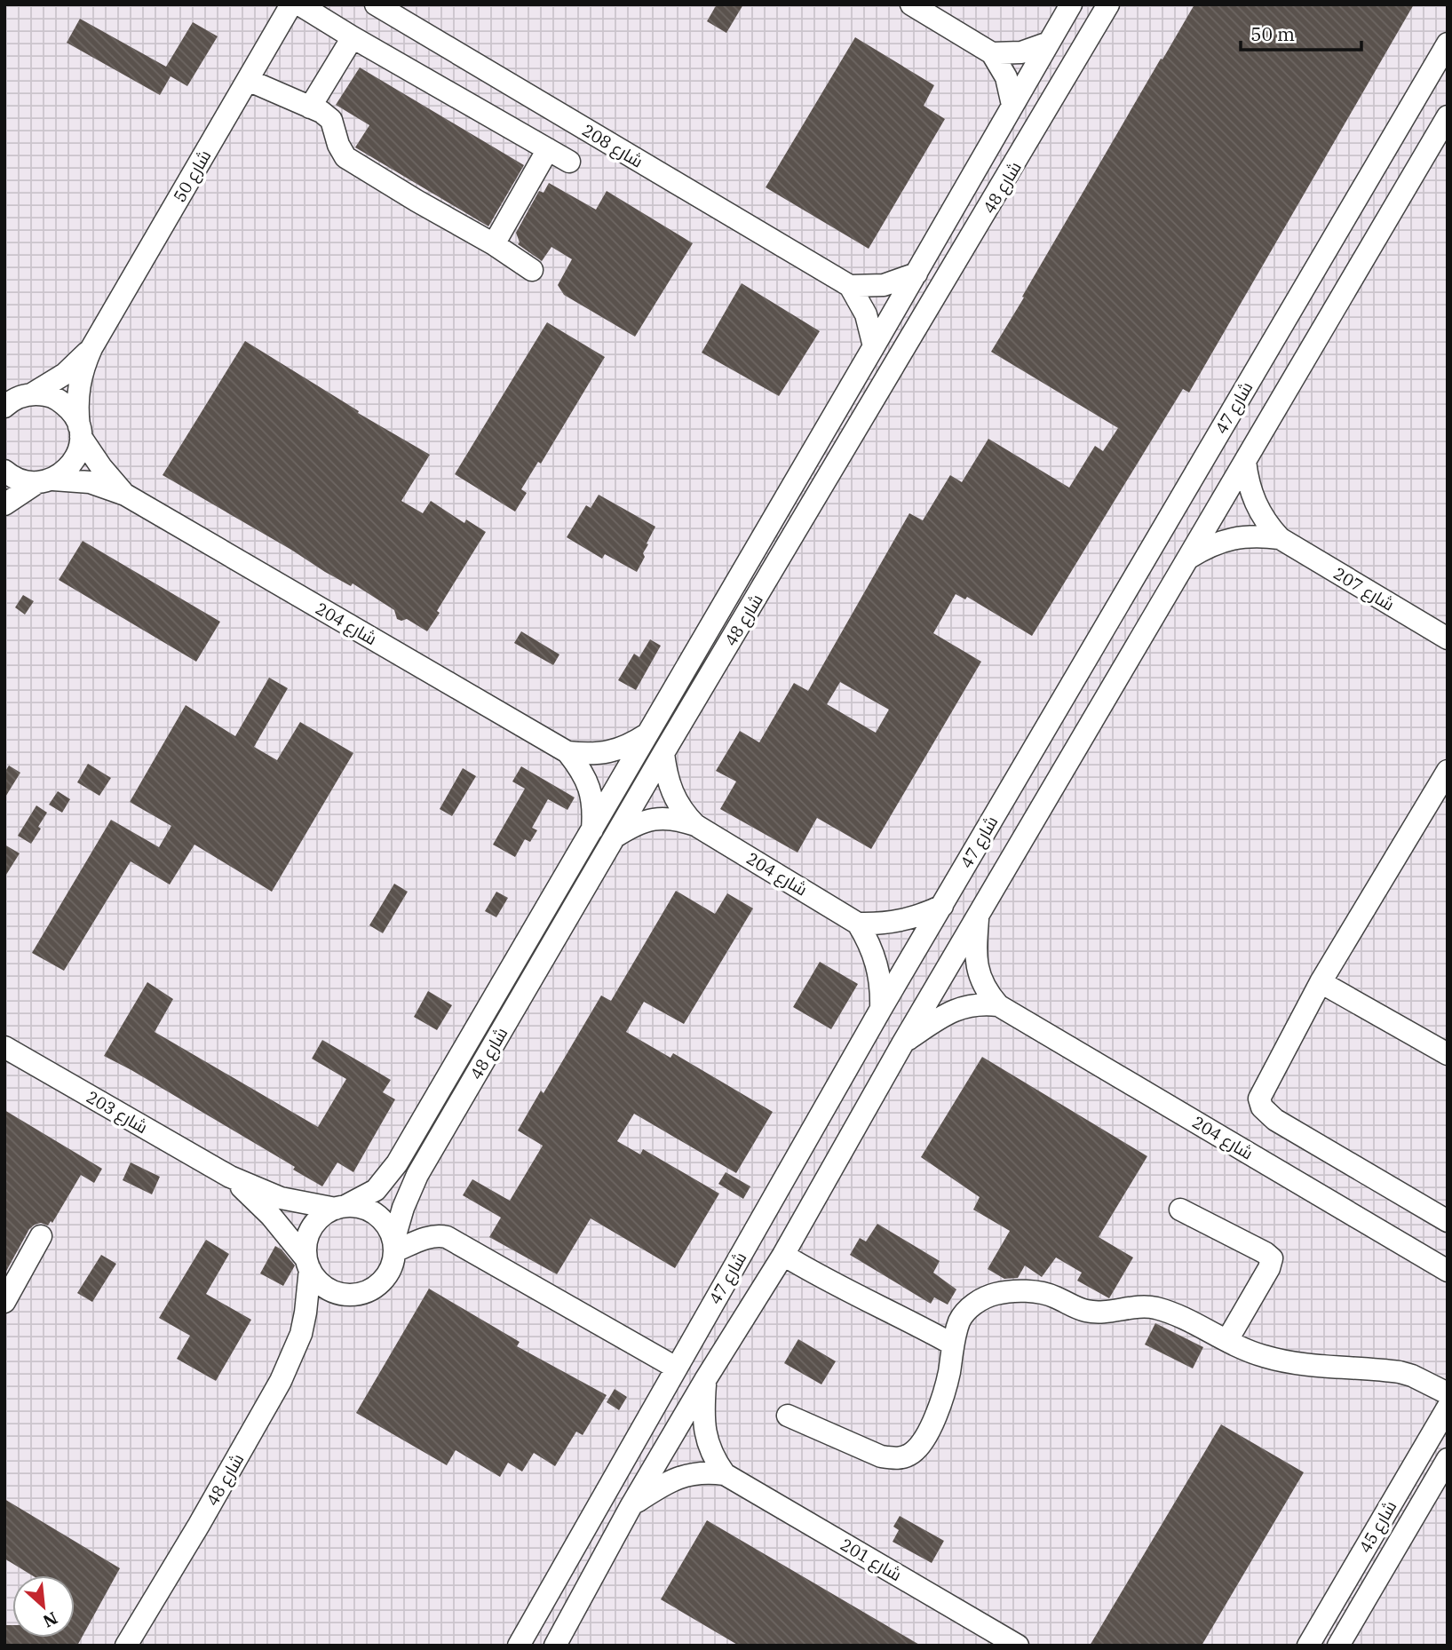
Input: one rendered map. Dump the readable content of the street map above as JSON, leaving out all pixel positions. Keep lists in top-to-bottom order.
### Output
{
  "streets": {
    "street": [
      "شارع 208",
      "شارع 50",
      "شارع 48",
      "شارع 47",
      "شارع 207",
      "شارع 204",
      "شارع 203",
      "شارع 45",
      "شارع 201"
    ]
  },
  "crossings": [
    ["شارع 50", "شارع 204"],
    ["شارع 48", "شارع 204"],
    ["شارع 48", "شارع 203"],
    ["شارع 47", "شارع 207"],
    ["شارع 47", "شارع 204"],
    ["شارع 47", "شارع 201"]
  ],
  "scale_bar": "50 m",
  "north": "bottom right"
}
